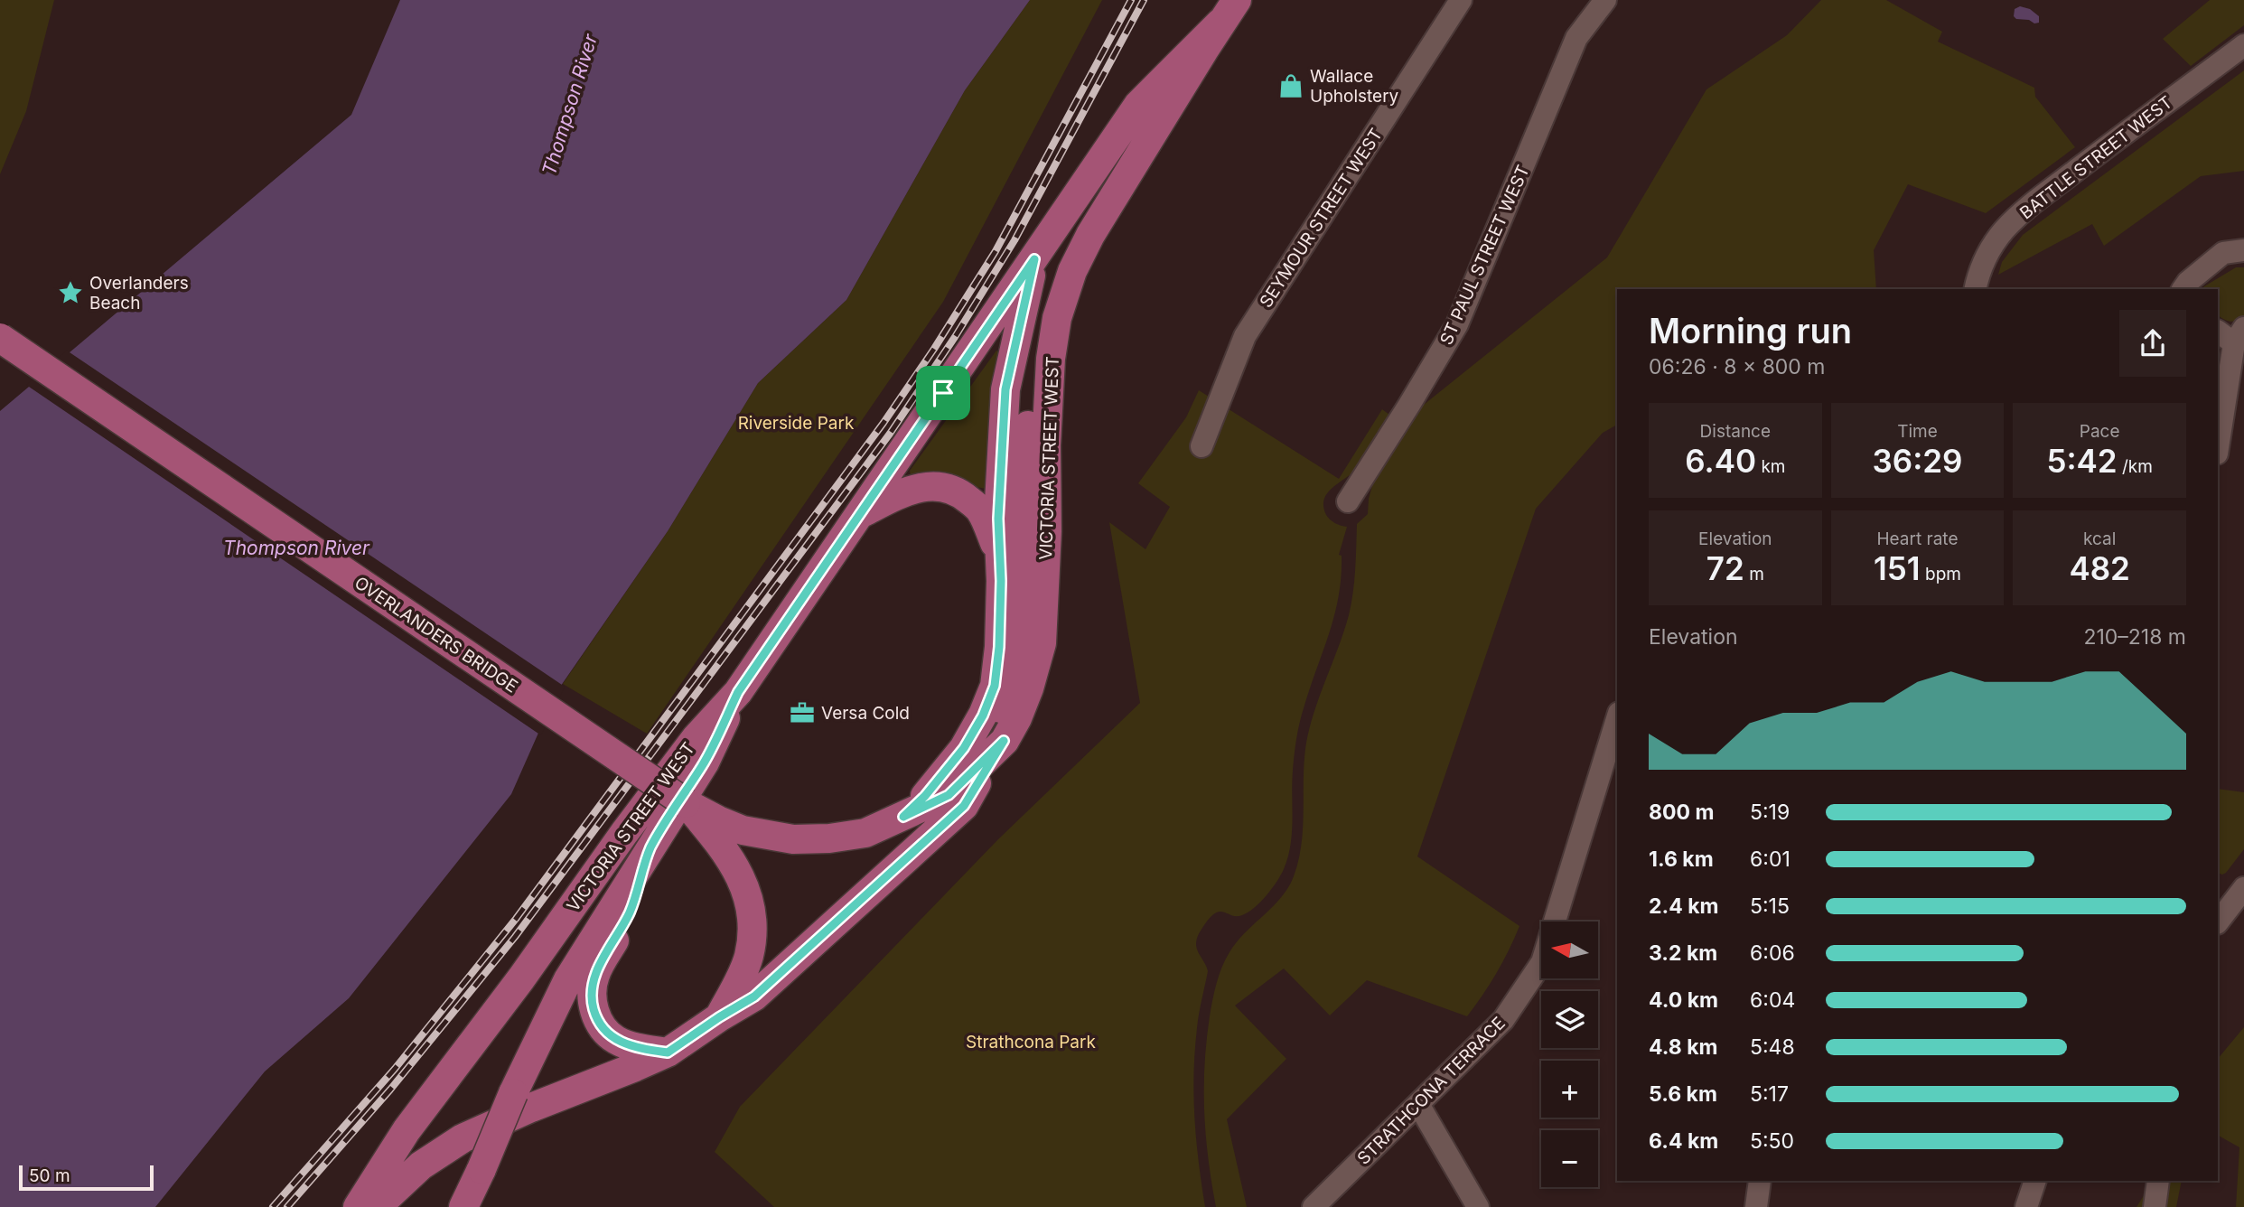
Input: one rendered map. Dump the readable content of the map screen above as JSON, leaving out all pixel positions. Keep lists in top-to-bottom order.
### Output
{
  "streets": {
    "main road": ["VICTORIA STREET WEST", "OVERLANDERS BRIDGE"],
    "street": [
      "BATTLE STREET WEST",
      "SEYMOUR STREET WEST",
      "ST PAUL STREET WEST",
      "STRATHCONA TERRACE"
    ]
  },
  "crossings": [
    ["VICTORIA STREET WEST", "OVERLANDERS BRIDGE"]
  ],
  "water": ["Thompson River"],
  "parks": ["Riverside Park", "Strathcona Park"],
  "places": {
    "shop": ["Wallace Upholstery"],
    "place": ["Overlanders Beach"],
    "office": ["Versa Cold"]
  },
  "scale_bar": "50 m",
  "north": "left",
  "page": {
    "heading": ["Morning run", "06:26 · 8 × 800 m"],
    "stats": [
      ["Distance", "6.40 km"],
      ["Time", "36:29"],
      ["Pace", "5:42 /km"],
      ["Elevation", "72 m"],
      ["Heart rate", "151 bpm"],
      ["kcal", "482"]
    ],
    "chart": ["Elevation", "210–218 m"],
    "list": [
      {
        "name": "800 m",
        "note": "5:19"
      },
      {
        "name": "1.6 km",
        "note": "6:01"
      },
      {
        "name": "2.4 km",
        "note": "5:15"
      },
      {
        "name": "3.2 km",
        "note": "6:06"
      },
      {
        "name": "4.0 km",
        "note": "6:04"
      },
      {
        "name": "4.8 km",
        "note": "5:48"
      },
      {
        "name": "5.6 km",
        "note": "5:17"
      },
      {
        "name": "6.4 km",
        "note": "5:50"
      }
    ],
    "map_buttons": ["+", "−"],
    "scale": "50 m"
  }
}
